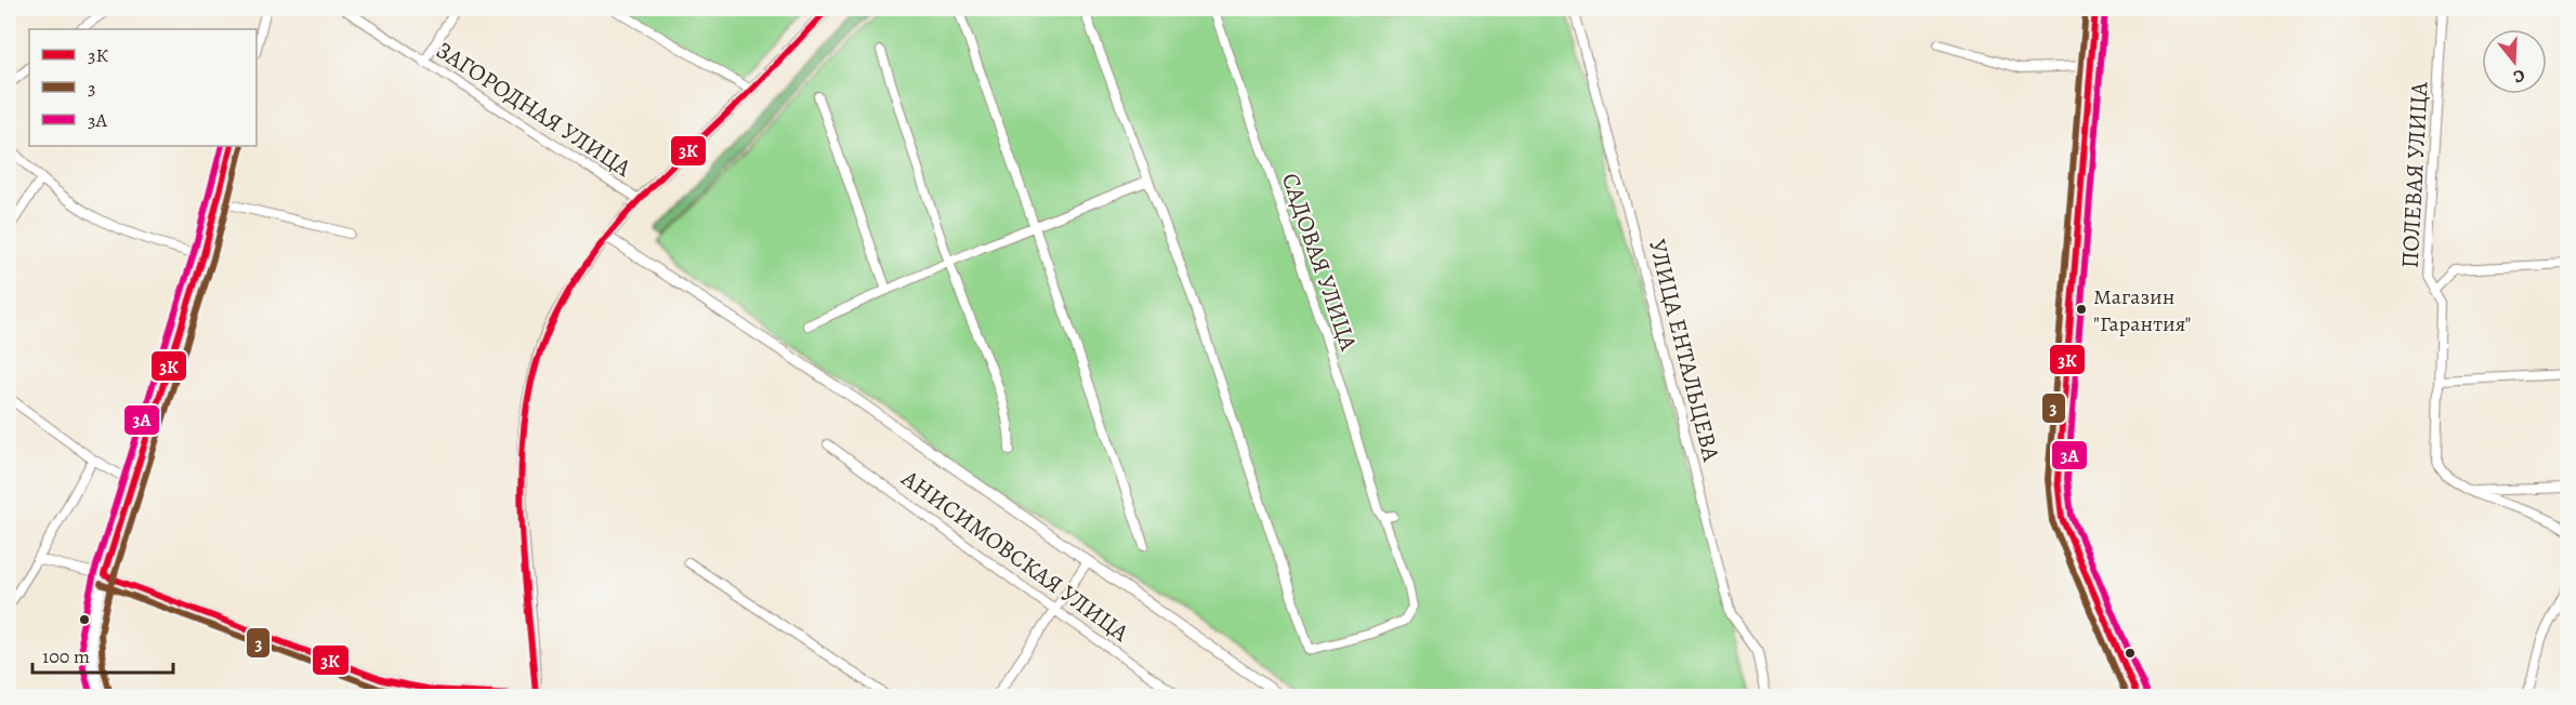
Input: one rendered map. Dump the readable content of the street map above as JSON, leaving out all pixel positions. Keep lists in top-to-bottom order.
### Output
{
  "streets": {
    "street": [
      "ЗАГОРОДНАЯ УЛИЦА",
      "ПОЛЕВАЯ УЛИЦА",
      "САДОВАЯ УЛИЦА",
      "УЛИЦА ЕНТАЛЬЦЕВА",
      "АНИСИМОВСКАЯ УЛИЦА"
    ]
  },
  "places": ["Магазин \"Гарантия\""],
  "lines": ["transit line 3К", "transit line 3", "transit line 3А"],
  "legend": ["3К", "3", "3А"],
  "scale_bar": "100 m",
  "north": "bottom"
}
